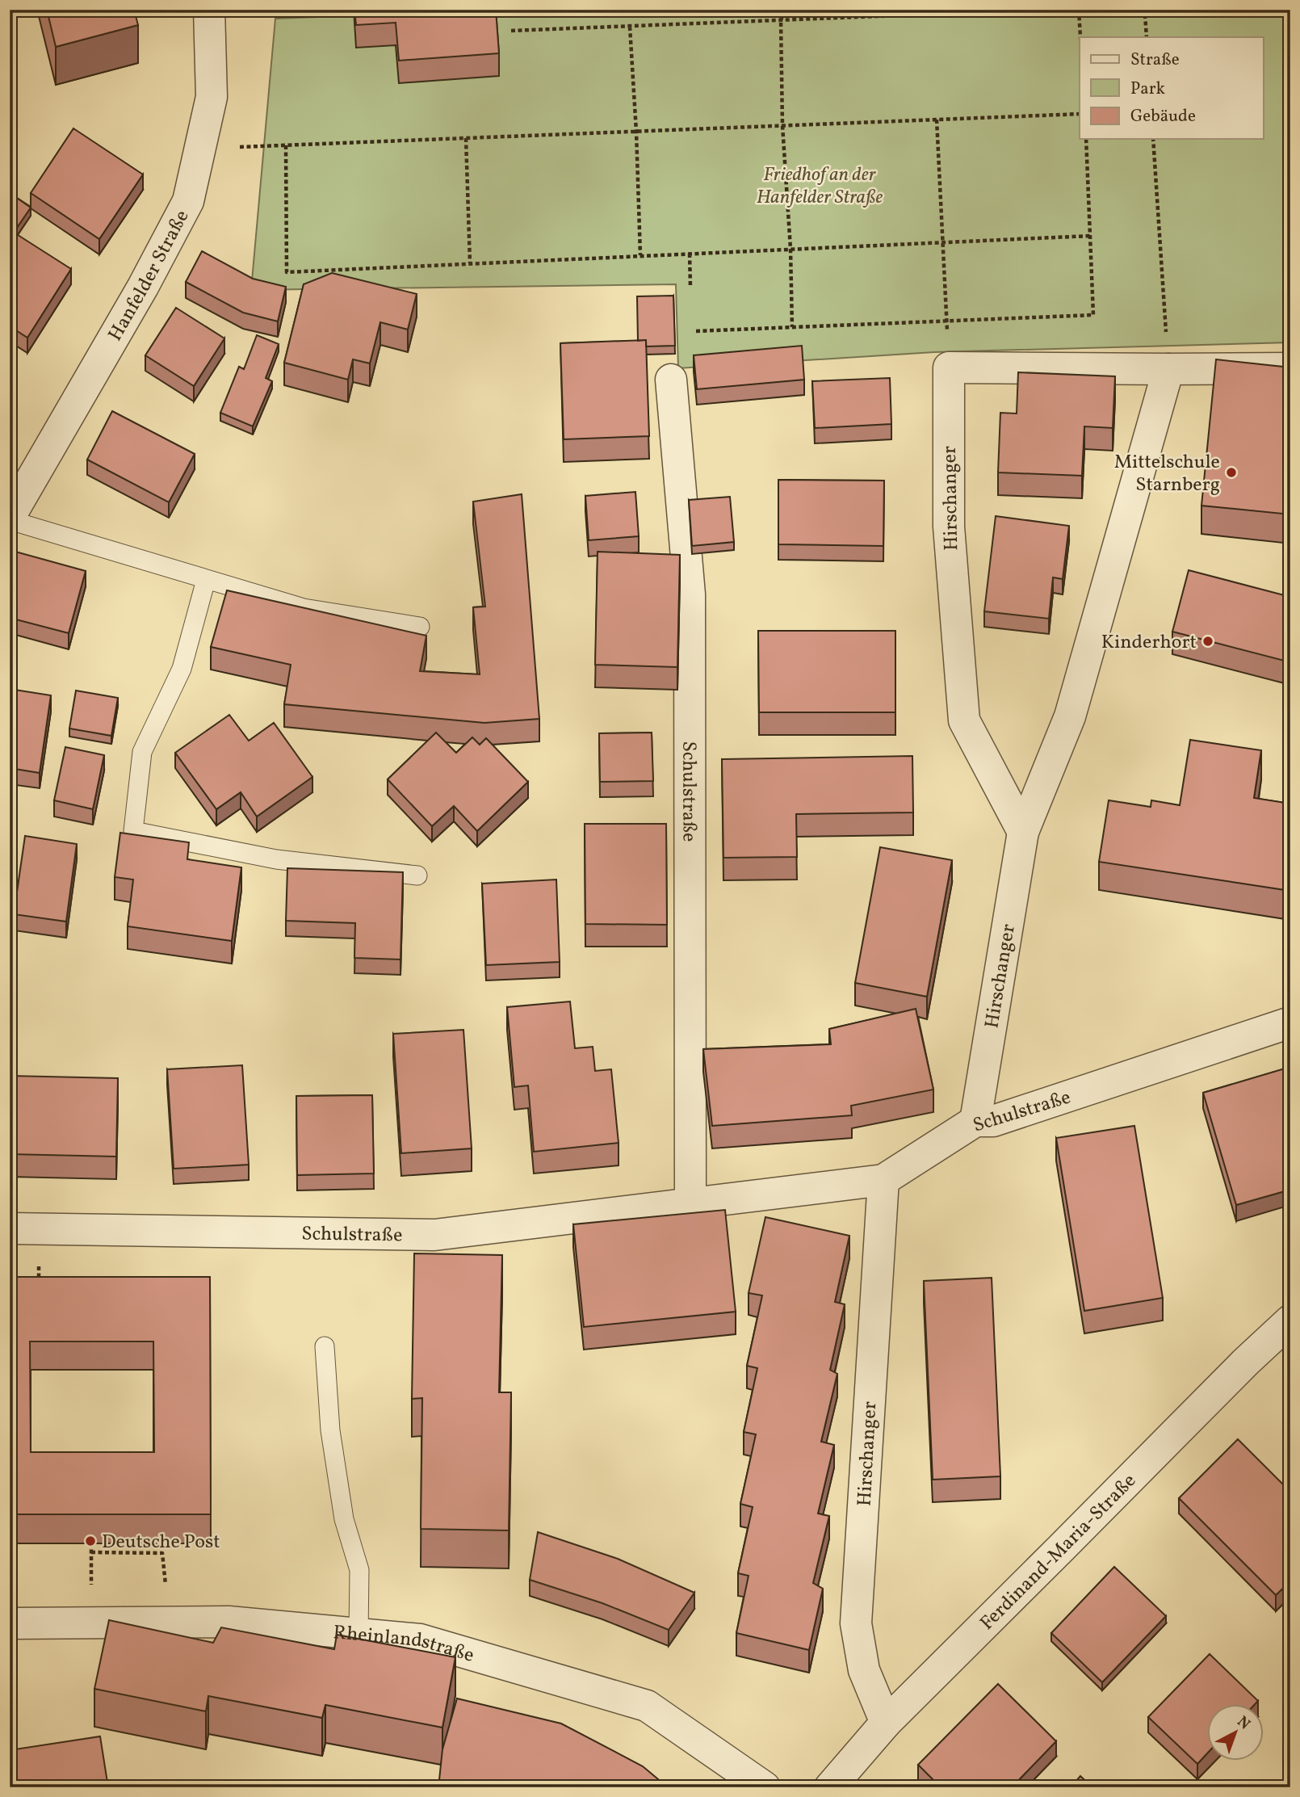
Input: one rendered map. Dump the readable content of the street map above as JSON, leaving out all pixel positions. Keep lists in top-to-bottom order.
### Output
{
  "streets": {
    "street": [
      "Hanfelder Straße",
      "Hirschanger",
      "Schulstraße",
      "Ferdinand-Maria-Straße",
      "Rheinlandstraße"
    ]
  },
  "crossings": [
    ["Hirschanger", "Schulstraße"],
    ["Hirschanger", "Ferdinand-Maria-Straße"]
  ],
  "parks": ["Friedhof an der Hanfelder Straße"],
  "places": ["Mittelschule Starnberg", "Kinderhort", "Deutsche Post"],
  "legend": ["Straße", "Park", "Gebäude"],
  "north": "top right"
}
